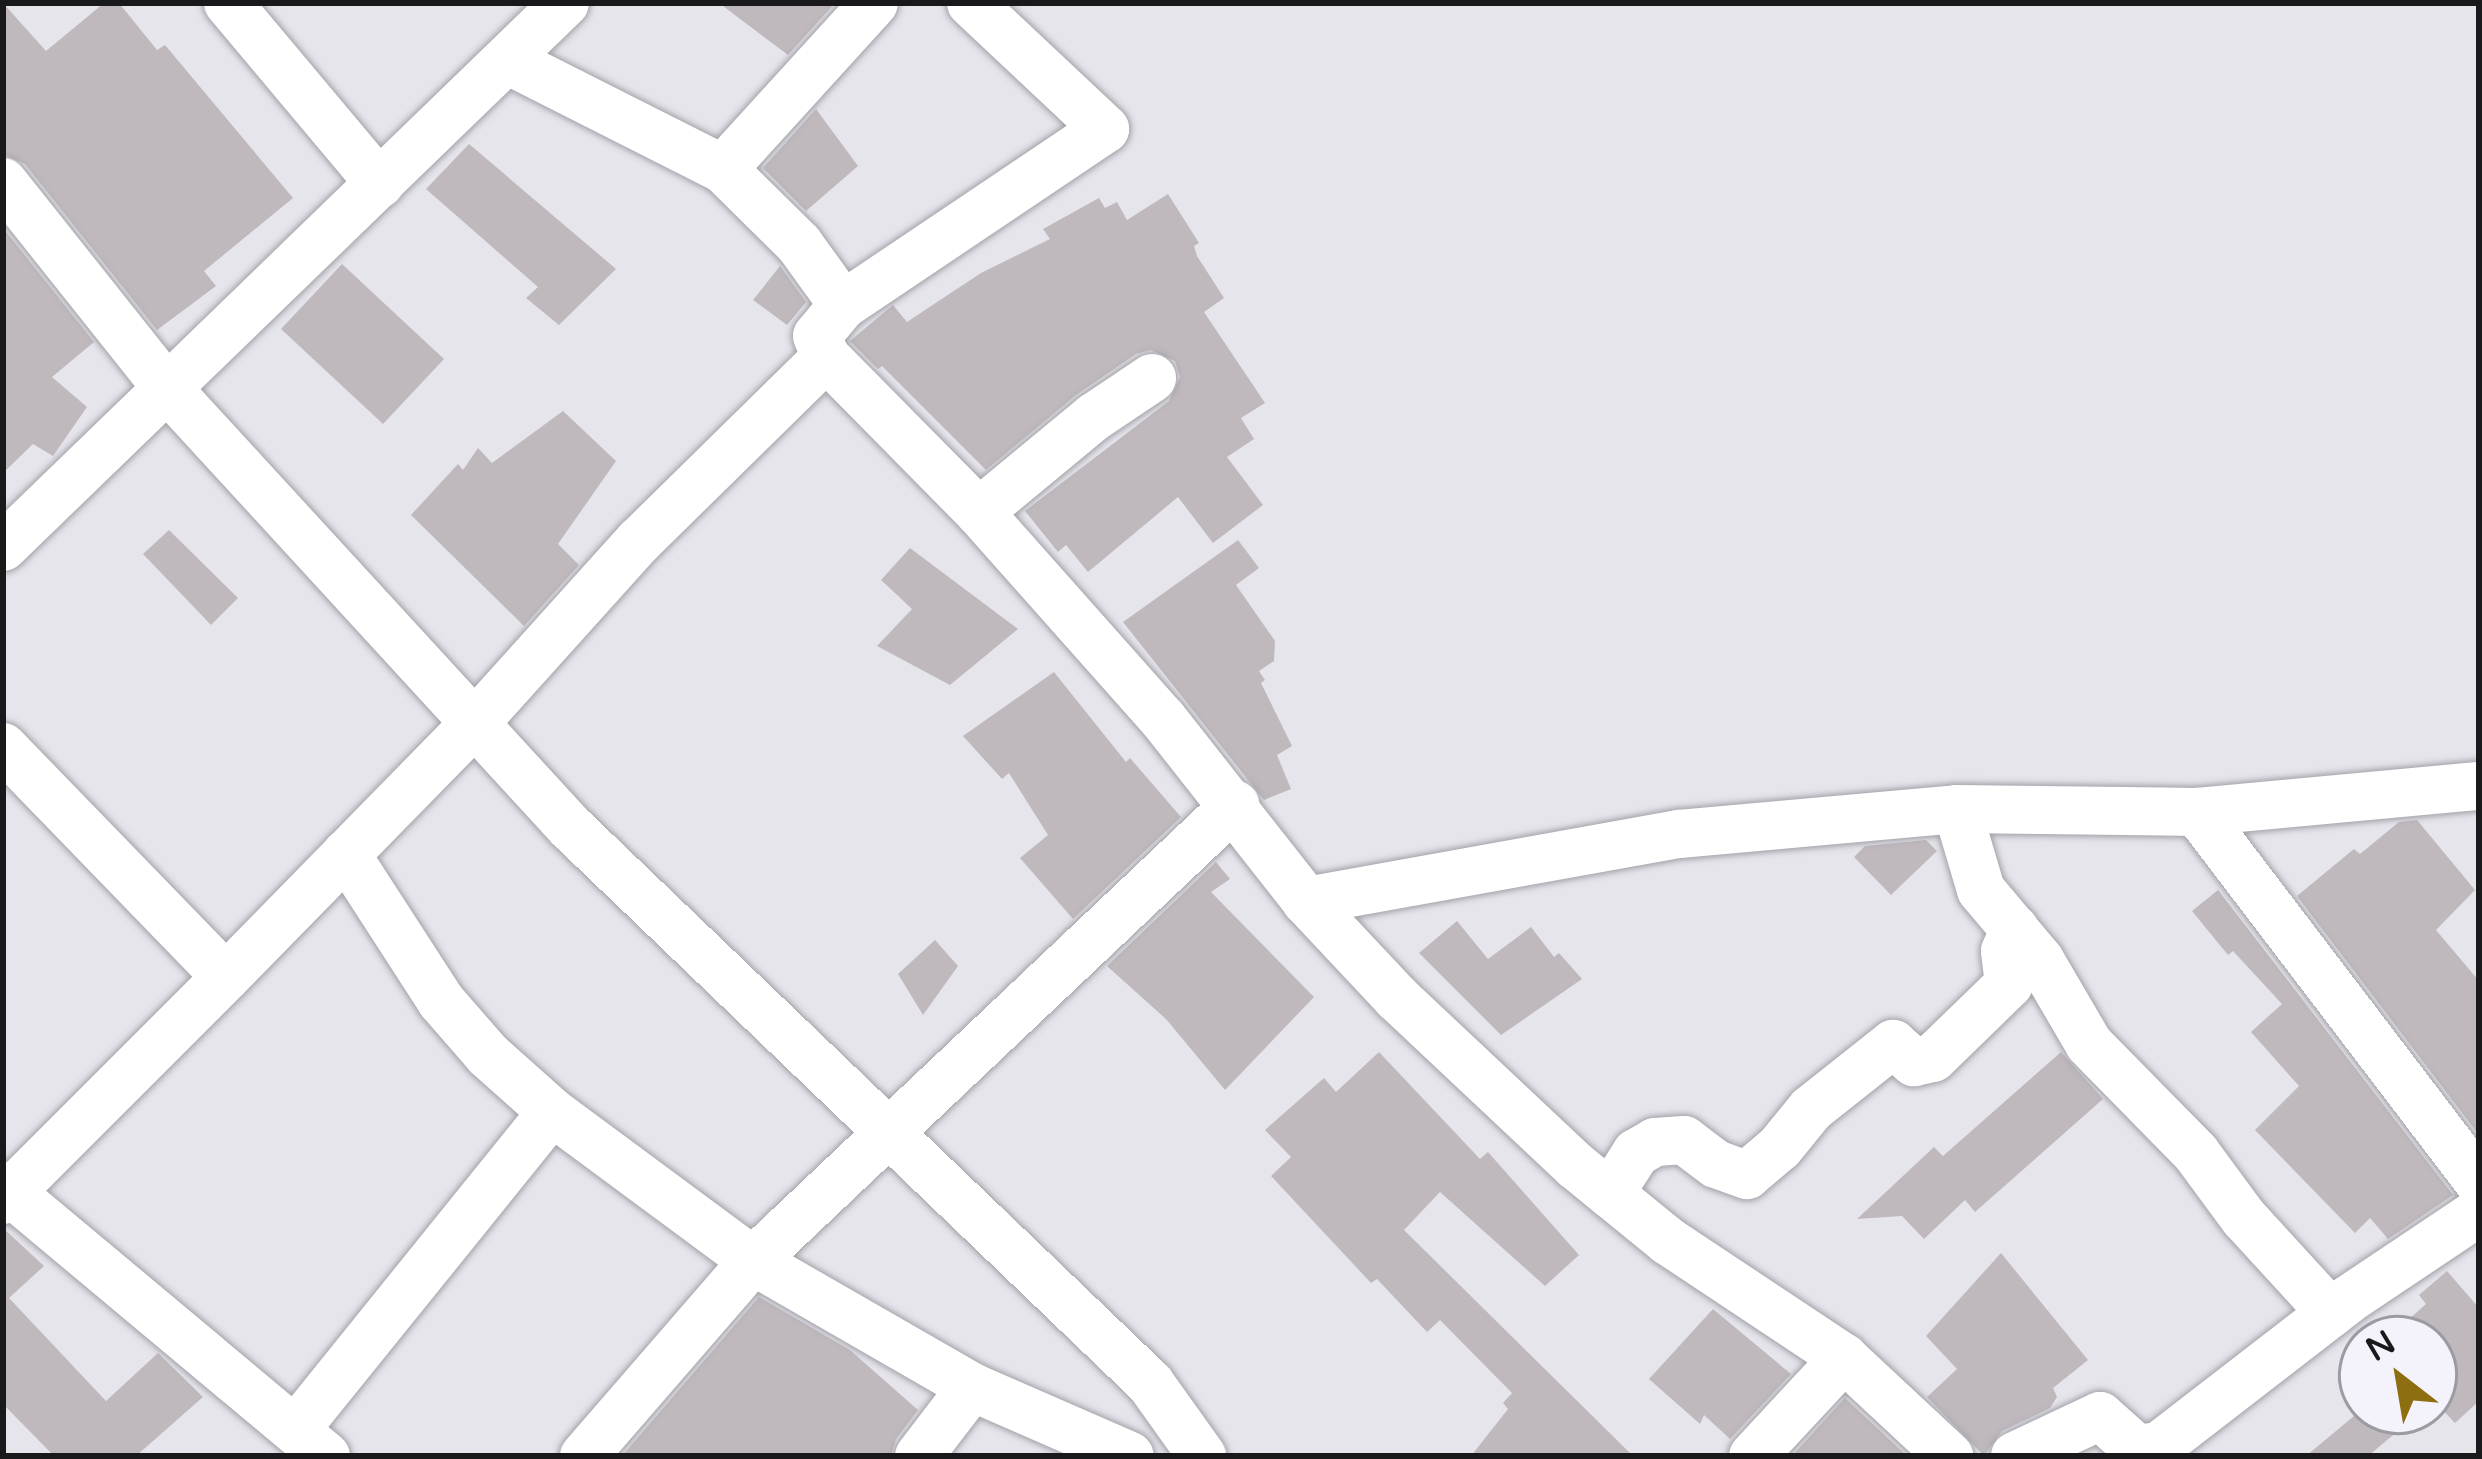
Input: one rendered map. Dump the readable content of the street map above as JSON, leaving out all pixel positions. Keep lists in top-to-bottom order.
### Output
{
  "north": "top left"
}
